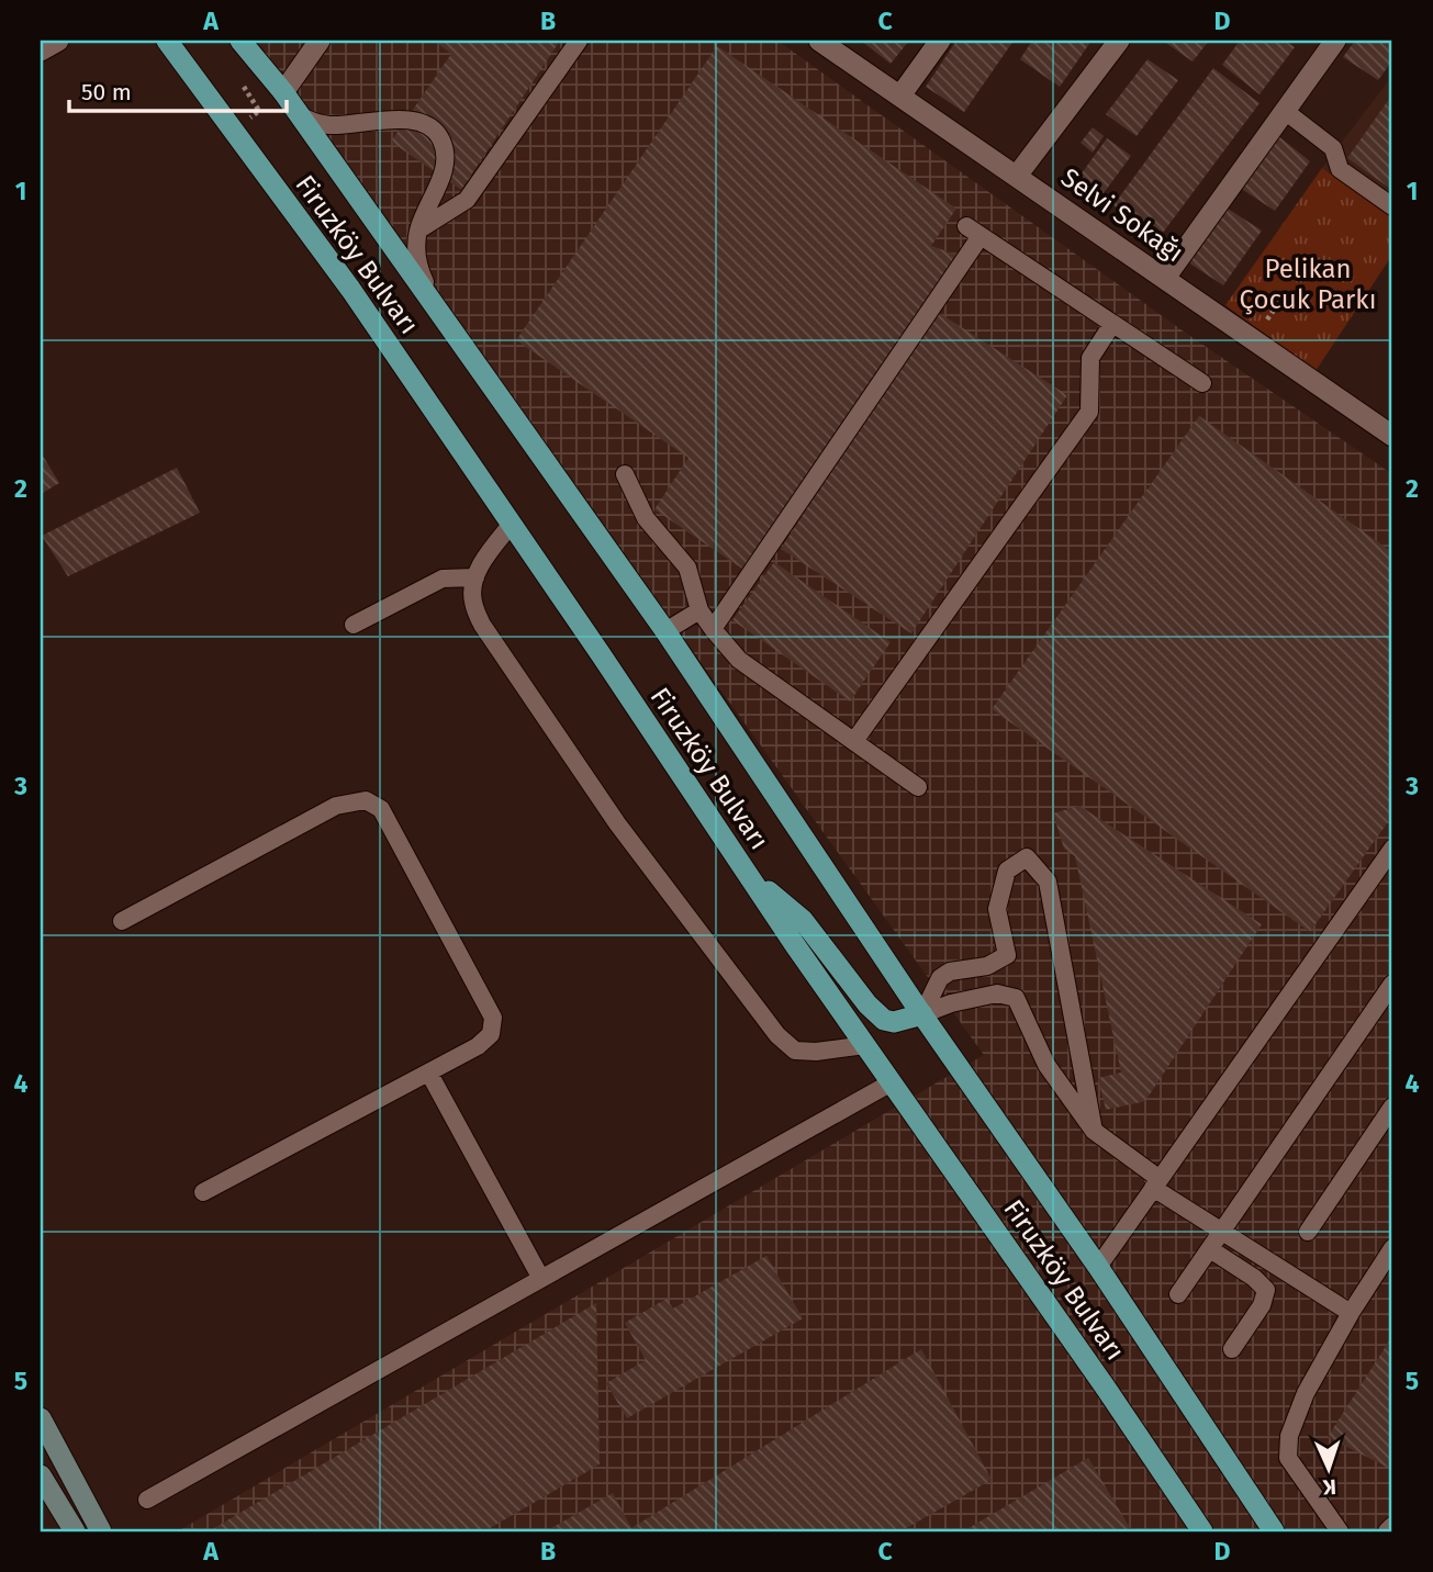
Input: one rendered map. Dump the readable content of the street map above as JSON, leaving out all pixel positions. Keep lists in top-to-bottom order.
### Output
{
  "streets": {
    "main road": ["Firuzköy Bulvarı"],
    "street": ["Selvi Sokağı"]
  },
  "parks": ["Pelikan Çocuk Parkı"],
  "scale_bar": "50 m",
  "north": "bottom",
  "grid": {
    "columns": [
      "A",
      "B",
      "C",
      "D"
    ],
    "rows": [
      "1",
      "2",
      "3",
      "4",
      "5"
    ]
  }
}
